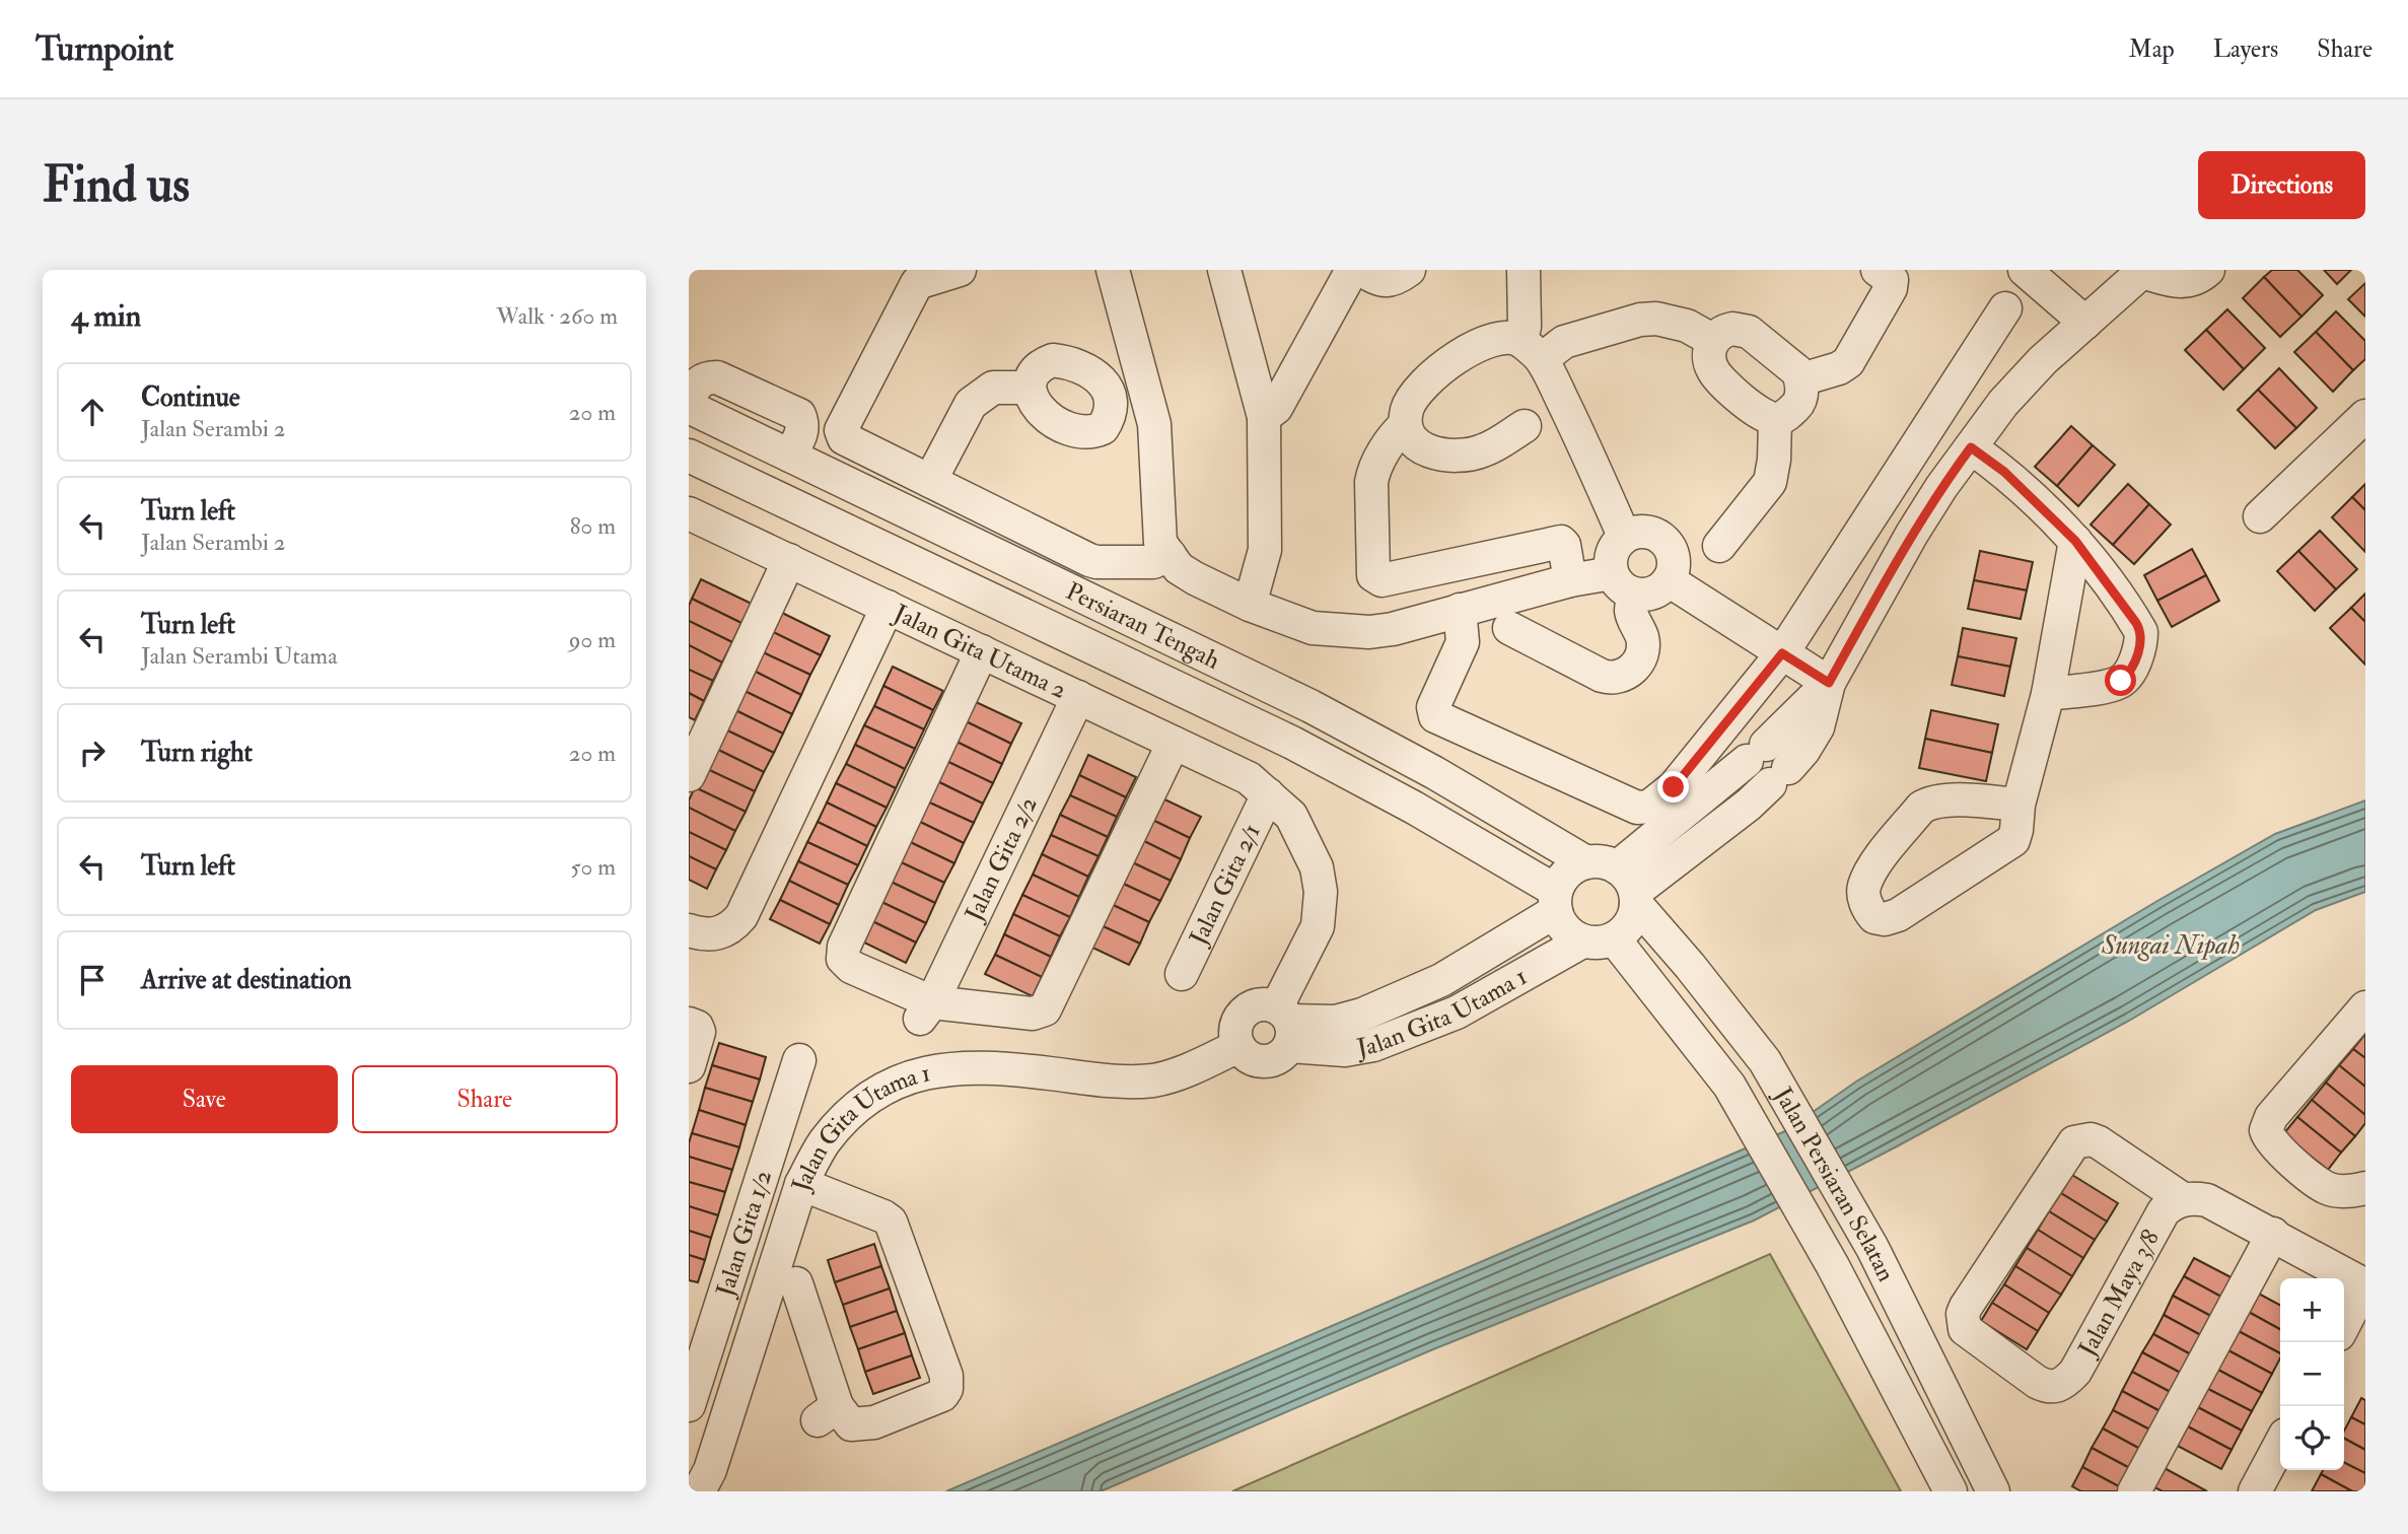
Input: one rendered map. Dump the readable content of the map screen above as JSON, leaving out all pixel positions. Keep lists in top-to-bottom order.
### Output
{
  "streets": {
    "street": [
      "Persiaran Tengah",
      "Jalan Gita Utama 2",
      "Jalan Gita 2/2",
      "Jalan Gita 2/1",
      "Jalan Gita Utama 1",
      "Jalan Persiaran Selatan",
      "Jalan Gita 1/2",
      "Jalan Maya 3/8"
    ]
  },
  "crossings": [
    ["Persiaran Tengah", "Jalan Gita Utama 1"],
    ["Persiaran Tengah", "Jalan Persiaran Selatan"],
    ["Jalan Gita Utama 2", "Jalan Gita 2/2"],
    ["Jalan Gita Utama 2", "Jalan Gita 2/1"],
    ["Jalan Gita Utama 2", "Jalan Gita Utama 1"],
    ["Jalan Gita Utama 1", "Jalan Persiaran Selatan"]
  ],
  "water": ["Sungai Nipah"],
  "page": {
    "header": "Turnpoint",
    "nav": ["Map", "Layers", "Share"],
    "buttons": [
      "Directions",
      ["Save", "Share"]
    ],
    "title": "Find us",
    "heading": ["4 min", "Walk · 260 m"],
    "list": [
      ["Continue", "Jalan Serambi 2", "20 m"],
      ["Turn left", "Jalan Serambi 2", "80 m"],
      ["Turn left", "Jalan Serambi Utama", "90 m"],
      ["Turn right", "20 m"],
      ["Turn left", "50 m"],
      "Arrive at destination"
    ],
    "map_buttons": ["+", "−"]
  }
}
